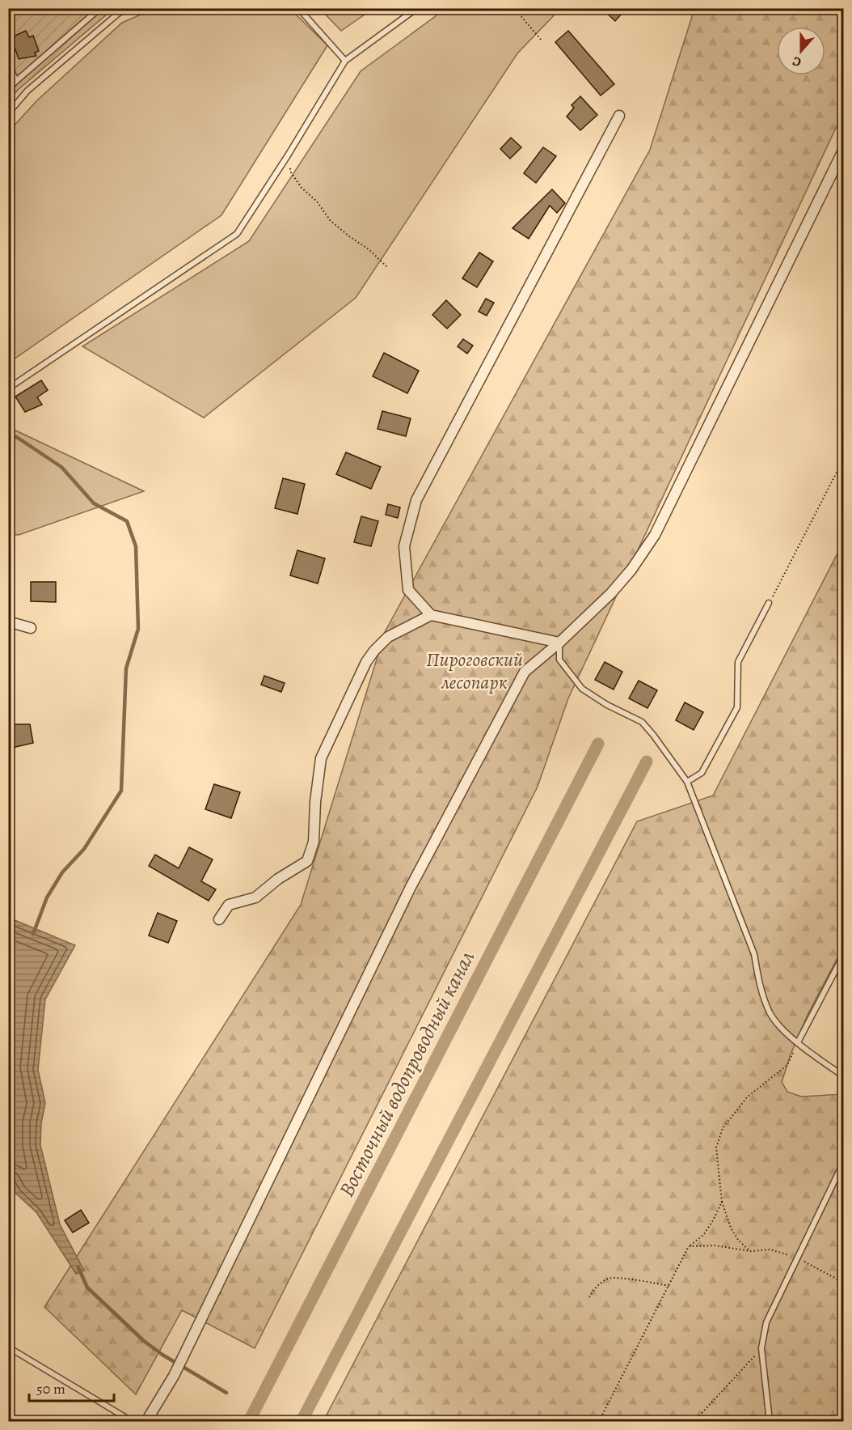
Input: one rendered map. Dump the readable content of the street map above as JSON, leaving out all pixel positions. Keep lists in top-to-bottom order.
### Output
{
  "water": ["Восточный водопроводный канал"],
  "parks": ["Пироговский лесопарк"],
  "scale_bar": "50 m",
  "north": "bottom"
}
